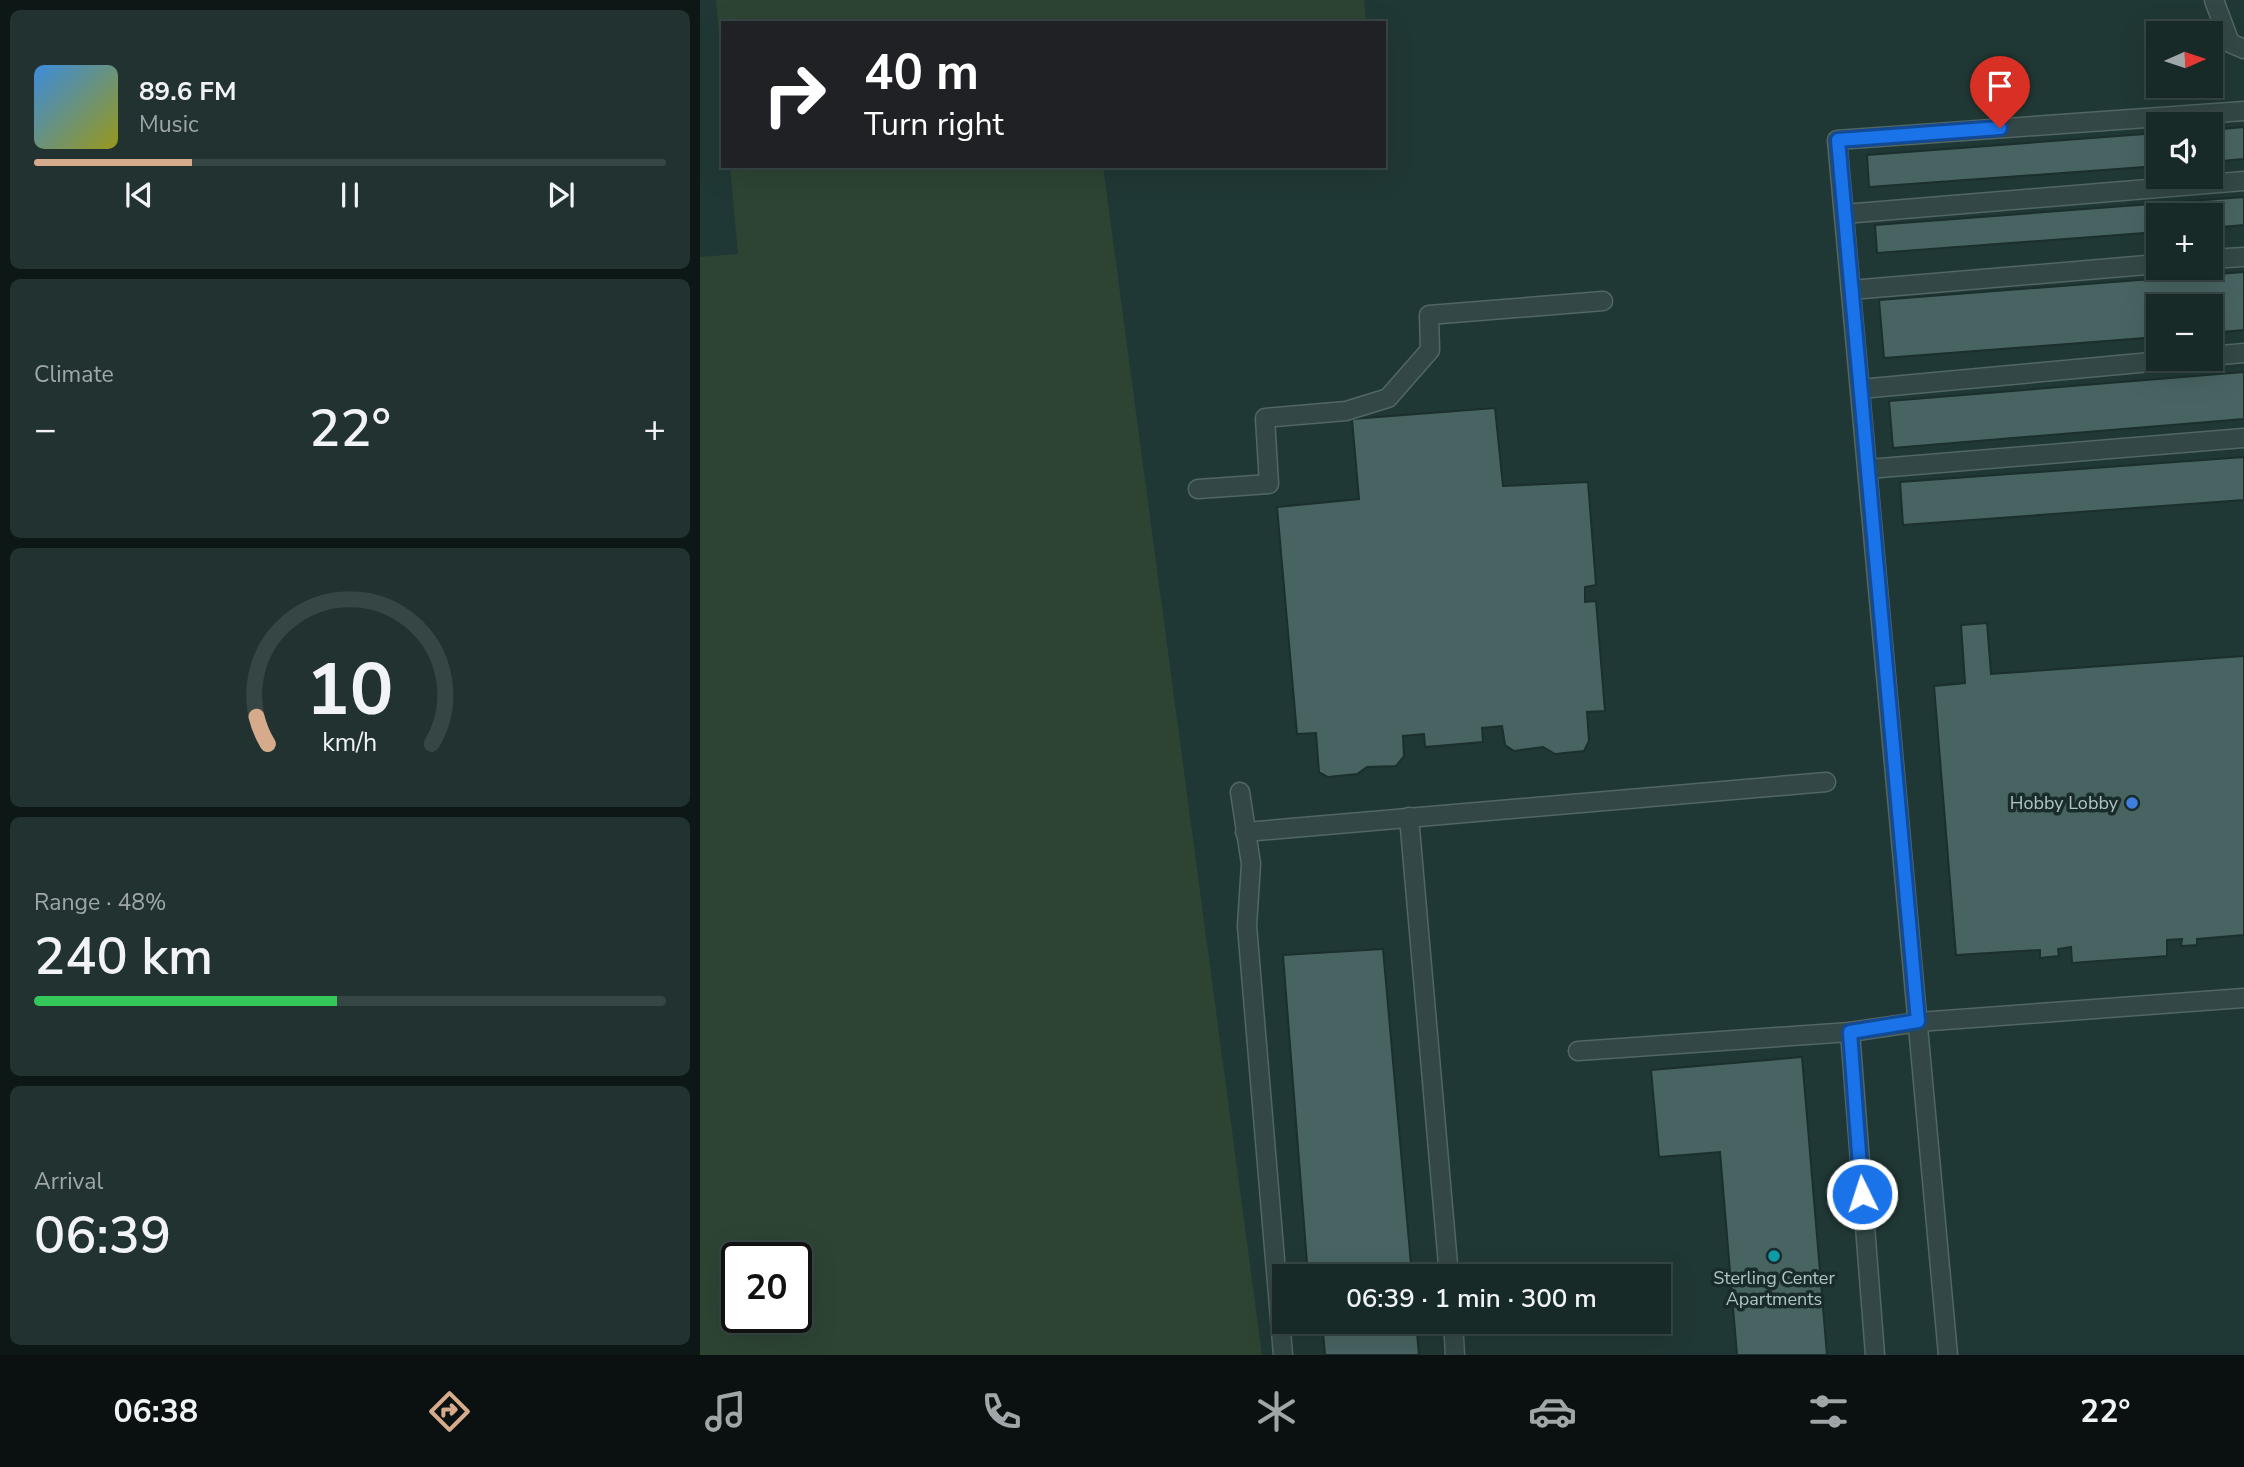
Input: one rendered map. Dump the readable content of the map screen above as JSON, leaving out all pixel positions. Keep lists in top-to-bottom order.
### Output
{
  "places": ["Hobby Lobby", "Sterling Center Apartments"],
  "north": "right",
  "page": {
    "map_buttons": ["+", "−"],
    "turn": ["40 m", "Turn right"],
    "song": ["89.6 FM", "Music"],
    "tile": [
      "Climate",
      ["Range · 48%", "240 km"],
      ["Arrival", "06:39"]
    ],
    "heat": ["−", "22°", "+"],
    "limit": "20",
    "trip": "06:39 · 1 min · 300 m",
    "tabs": ["06:38", "22°"],
    "gauge": ["10", "km/h"]
  }
}
